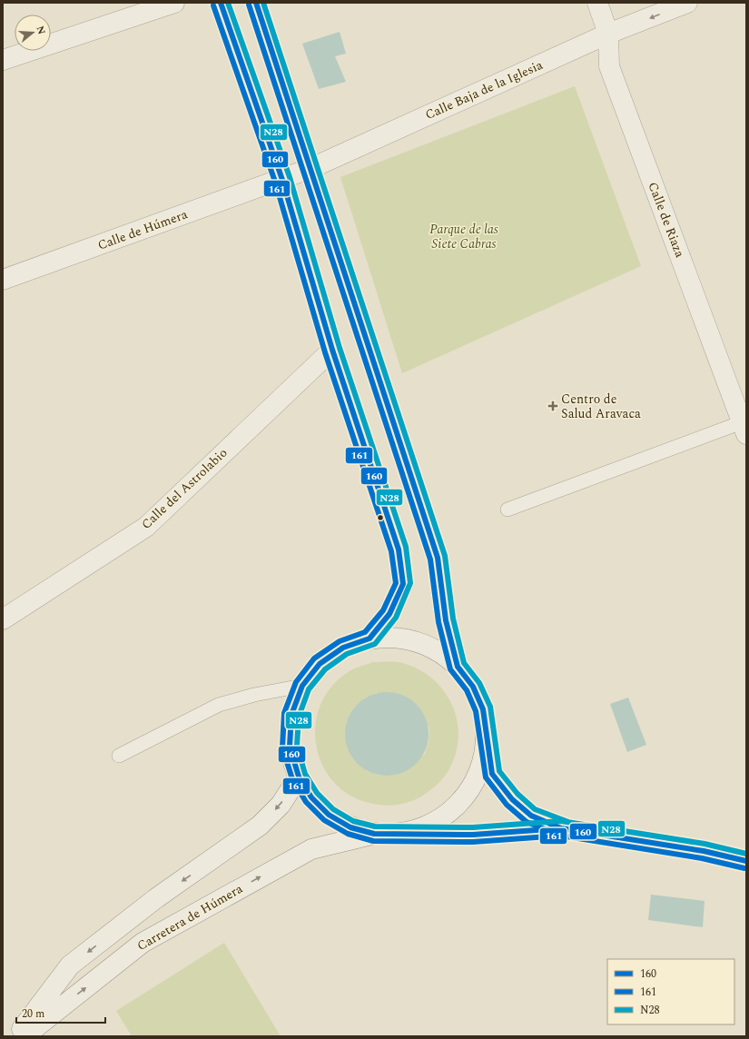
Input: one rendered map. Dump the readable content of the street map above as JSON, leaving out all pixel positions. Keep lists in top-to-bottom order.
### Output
{
  "streets": {
    "street": [
      "Calle Baja de la Iglesia",
      "Calle de Riaza",
      "Calle de Húmera",
      "Calle del Astrolabio",
      "Carretera de Húmera"
    ]
  },
  "crossings": [
    ["Calle Baja de la Iglesia", "Calle de Riaza"],
    ["Calle Baja de la Iglesia", "Calle de Húmera"]
  ],
  "parks": ["Parque de las Siete Cabras"],
  "places": {
    "health": ["Centro de Salud Aravaca"]
  },
  "lines": ["transit line 160", "transit line N28", "transit line 161"],
  "legend": ["160", "161", "N28"],
  "scale_bar": "20 m",
  "north": "right"
}
